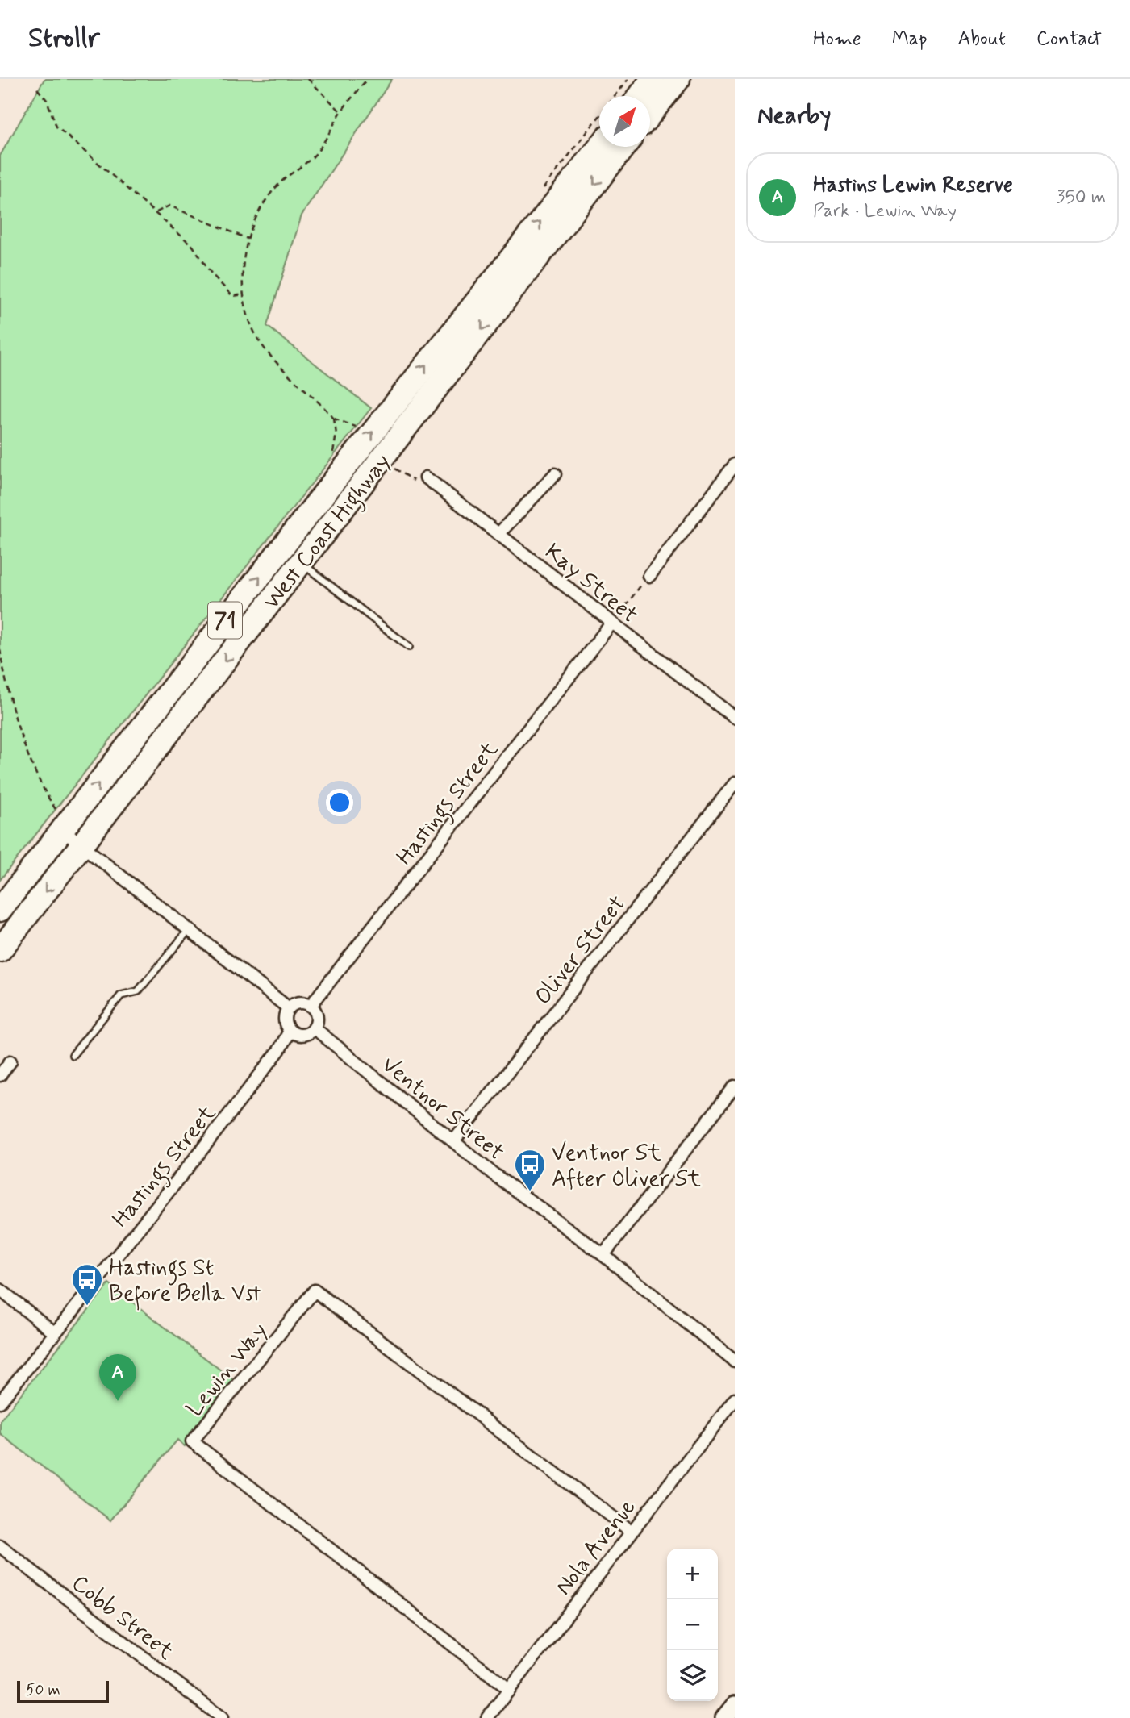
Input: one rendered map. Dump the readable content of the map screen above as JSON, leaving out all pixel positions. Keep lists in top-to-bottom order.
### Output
{
  "streets": {
    "highway": ["West Coast Highway", "71"],
    "street": [
      "Kay Street",
      "Hastings Street",
      "Oliver Street",
      "Ventnor Street",
      "Lewin Way",
      "Nola Avenue",
      "Cobb Street"
    ]
  },
  "crossings": [
    ["Kay Street", "Hastings Street"],
    ["Hastings Street", "Ventnor Street"],
    ["Oliver Street", "Ventnor Street"],
    ["Lewin Way", "Nola Avenue"]
  ],
  "places": {
    "bus stop": ["Ventnor St After Oliver St", "Hastings St Before Bella Vst"]
  },
  "scale_bar": "50 m",
  "north": "top right",
  "page": {
    "header": "Strollr",
    "nav": [
      "Home",
      "Map",
      "About",
      "Contact"
    ],
    "heading": "Nearby",
    "list": [
      {
        "mark": "A",
        "name": "Hastins Lewin Reserve",
        "note": "Park · Lewin Way",
        "value": "350 m"
      }
    ],
    "pins": "A",
    "map_buttons": ["+", "−"],
    "scale": "50 m"
  }
}
